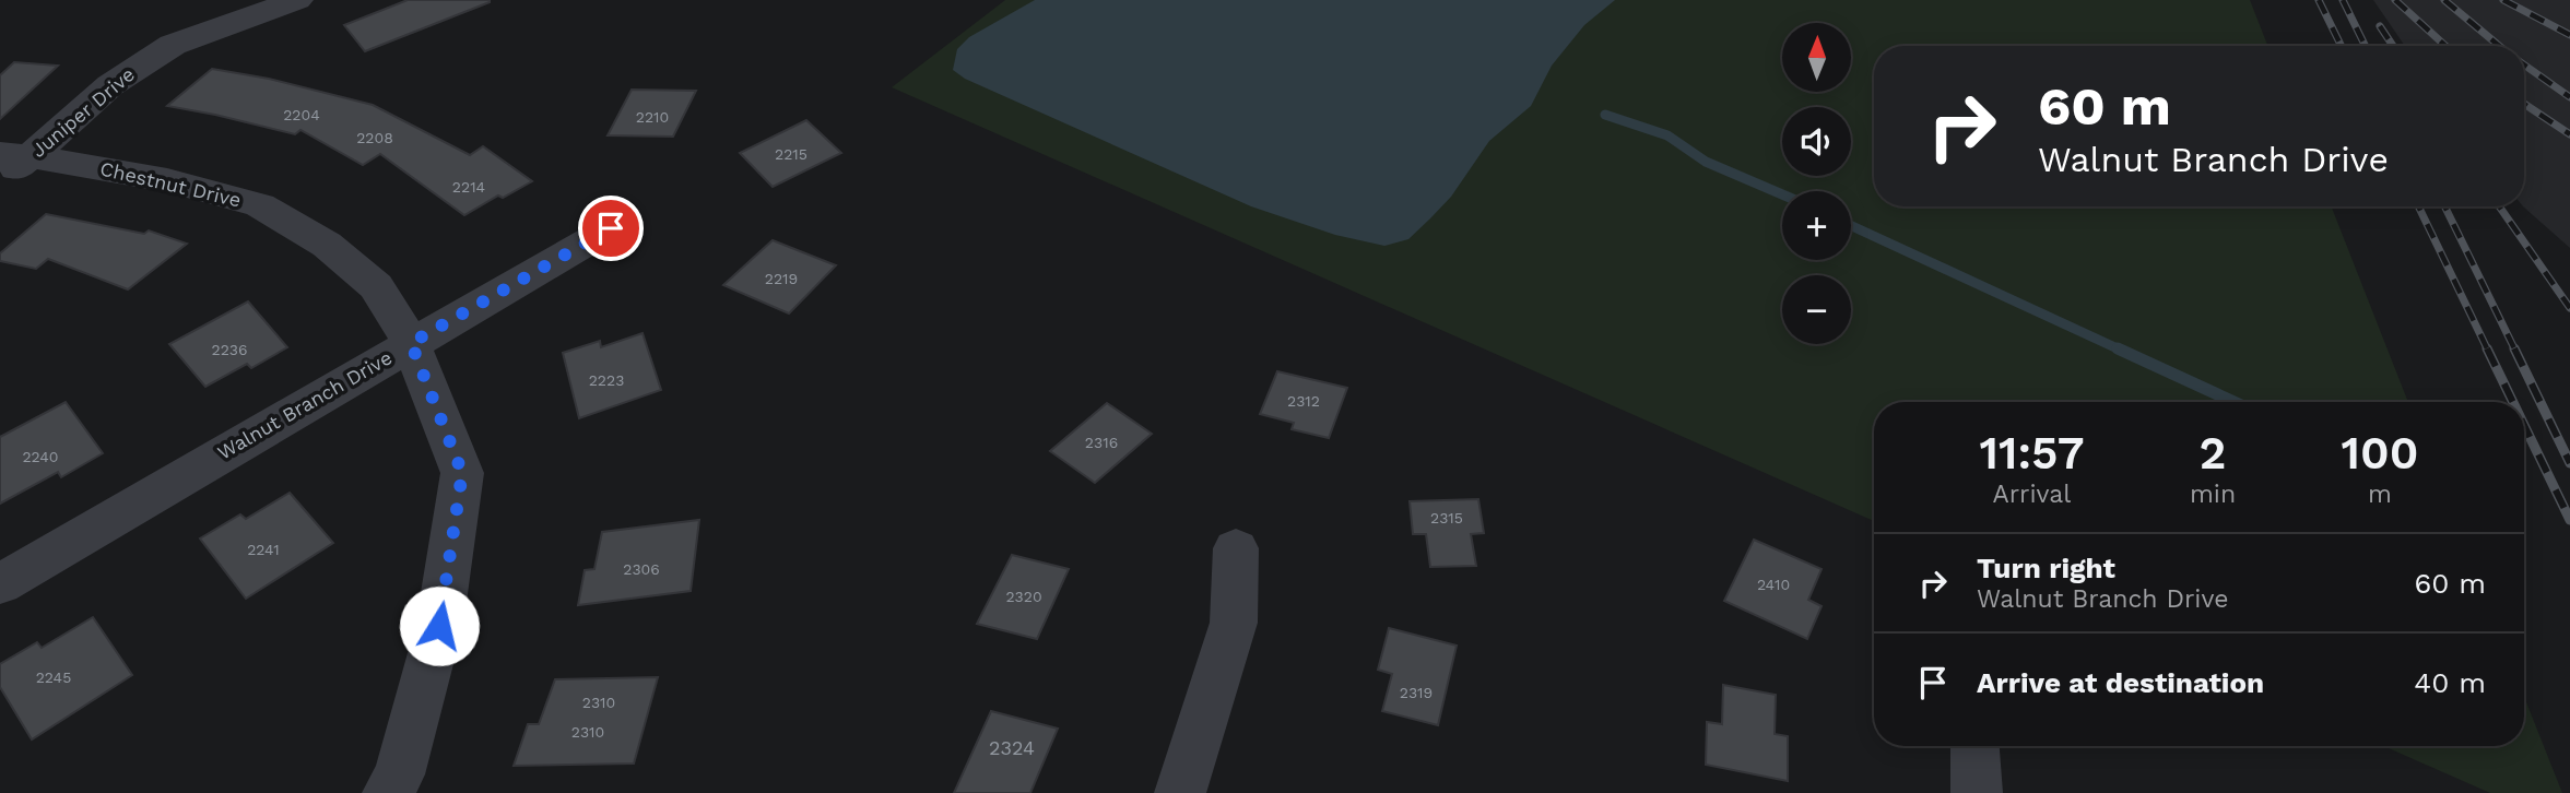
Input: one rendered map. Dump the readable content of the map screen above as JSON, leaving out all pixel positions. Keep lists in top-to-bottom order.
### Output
{
  "streets": {
    "street": ["Juniper Drive", "Chestnut Drive", "Walnut Branch Drive"]
  },
  "crossings": [
    ["Juniper Drive", "Chestnut Drive"],
    ["Chestnut Drive", "Walnut Branch Drive"]
  ],
  "house_numbers": [
    "2204",
    "2210",
    "2208",
    "2215",
    "2214",
    "2219",
    "2236",
    "2223",
    "2312",
    "2316",
    "2240",
    "2315",
    "2241",
    "2306",
    "2410",
    "2320",
    "2245",
    "2319",
    "2310",
    "2310",
    "2324"
  ],
  "north": "top",
  "page": {
    "map_buttons": ["+", "−"],
    "turn": ["60 m", "Walnut Branch Drive"],
    "eta": [
      "11:57",
      "Arrival",
      "2",
      "min",
      "100",
      "m"
    ],
    "list": [
      {
        "name": "Turn right",
        "note": "Walnut Branch Drive",
        "value": "60 m"
      },
      {
        "name": "Arrive at destination",
        "value": "40 m"
      }
    ]
  }
}
